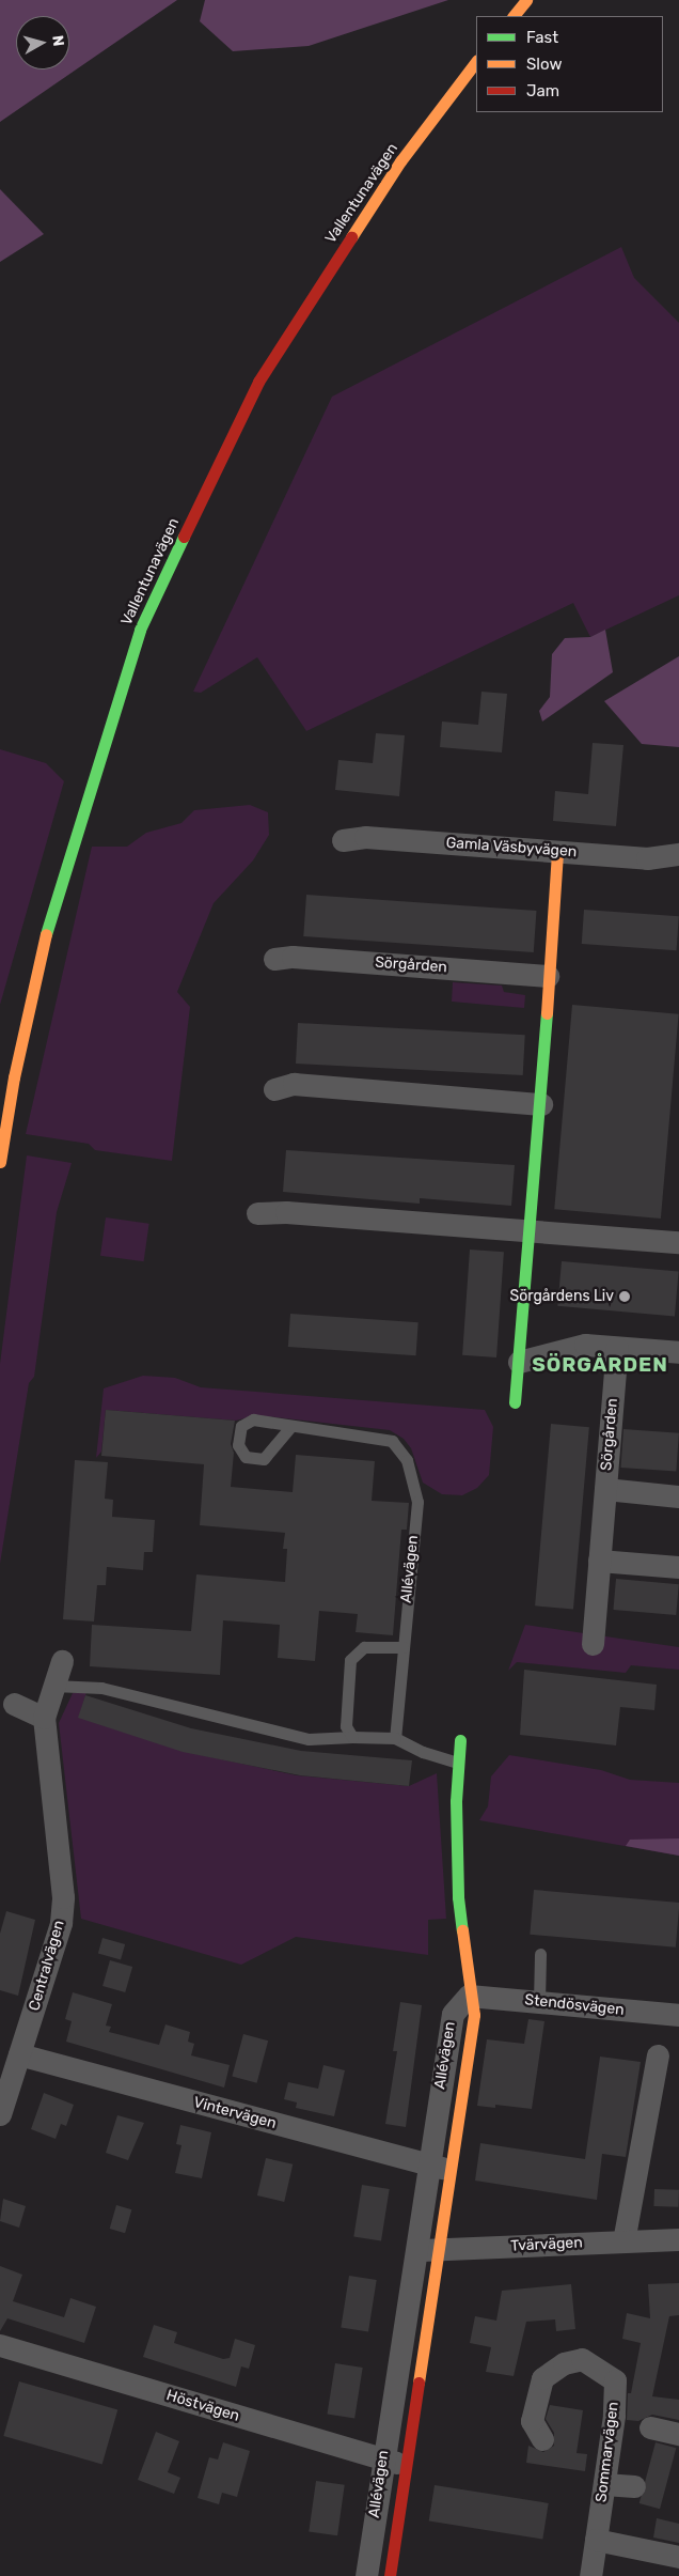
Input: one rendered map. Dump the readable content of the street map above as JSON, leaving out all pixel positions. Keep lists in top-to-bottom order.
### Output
{
  "streets": {
    "street": [
      "Vallentunavägen",
      "Gamla Väsbyvägen",
      "Sörgården",
      "Allévägen",
      "Centralvägen",
      "Stendösvägen",
      "Vintervägen",
      "Tvärvägen",
      "Höstvägen",
      "Sommarvägen"
    ]
  },
  "crossings": [
    ["Allévägen", "Stendösvägen"],
    ["Allévägen", "Vintervägen"],
    ["Allévägen", "Tvärvägen"],
    ["Allévägen", "Höstvägen"],
    ["Centralvägen", "Vintervägen"]
  ],
  "districts": ["SÖRGÅRDEN"],
  "places": ["Sörgårdens Liv"],
  "legend": ["Fast", "Slow", "Jam"],
  "north": "right"
}
